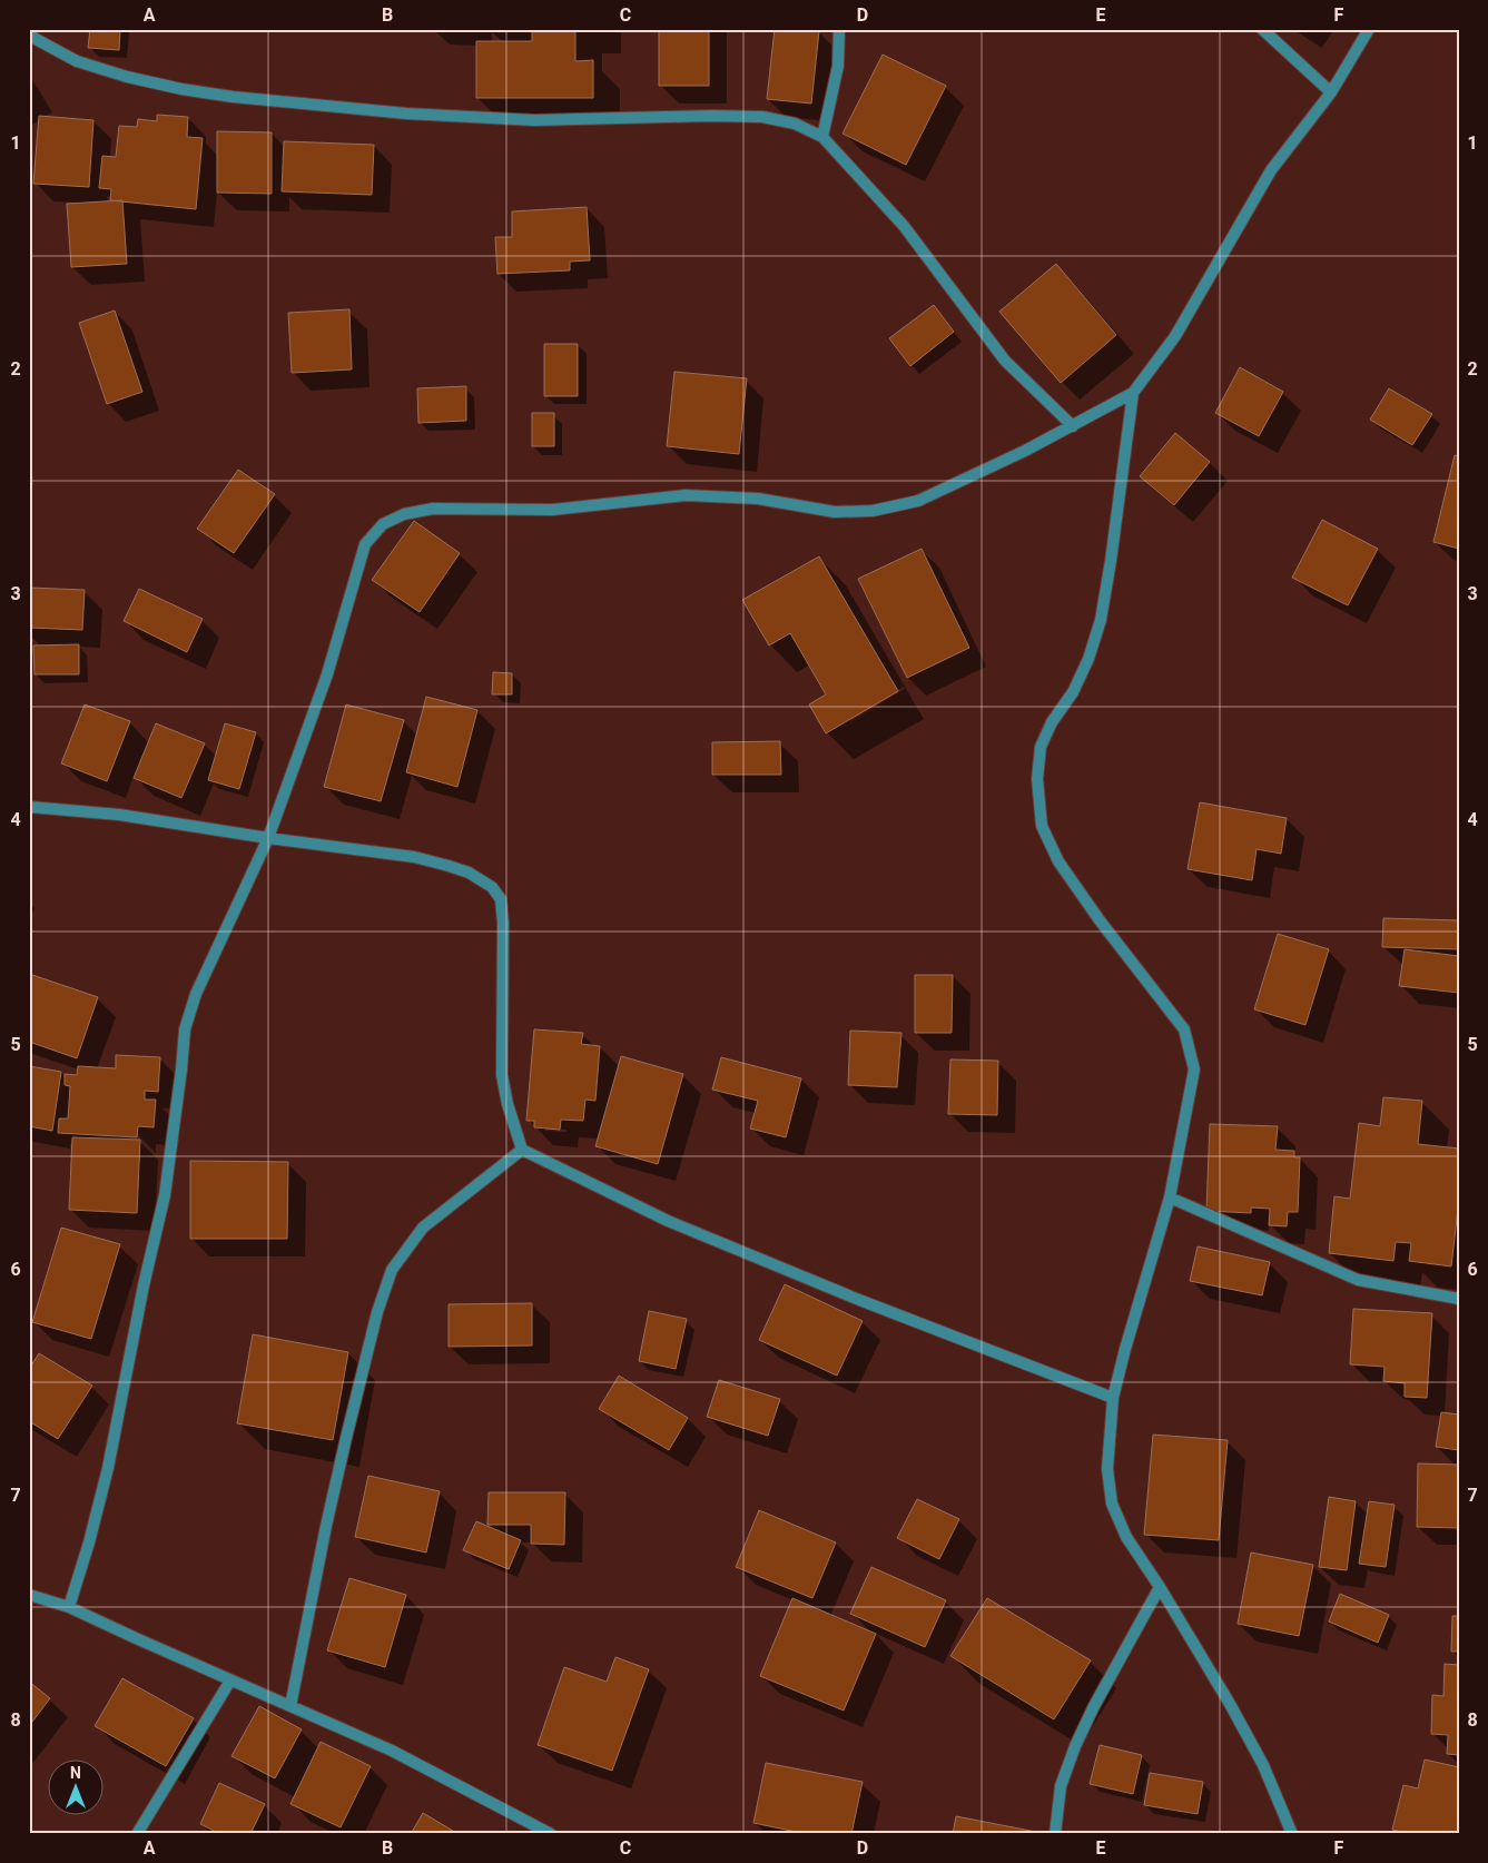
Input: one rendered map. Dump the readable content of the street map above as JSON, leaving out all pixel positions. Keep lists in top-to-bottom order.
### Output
{
  "north": "top",
  "grid": {
    "columns": [
      "A",
      "B",
      "C",
      "D",
      "E",
      "F"
    ],
    "rows": [
      "1",
      "2",
      "3",
      "4",
      "5",
      "6",
      "7",
      "8"
    ]
  }
}
